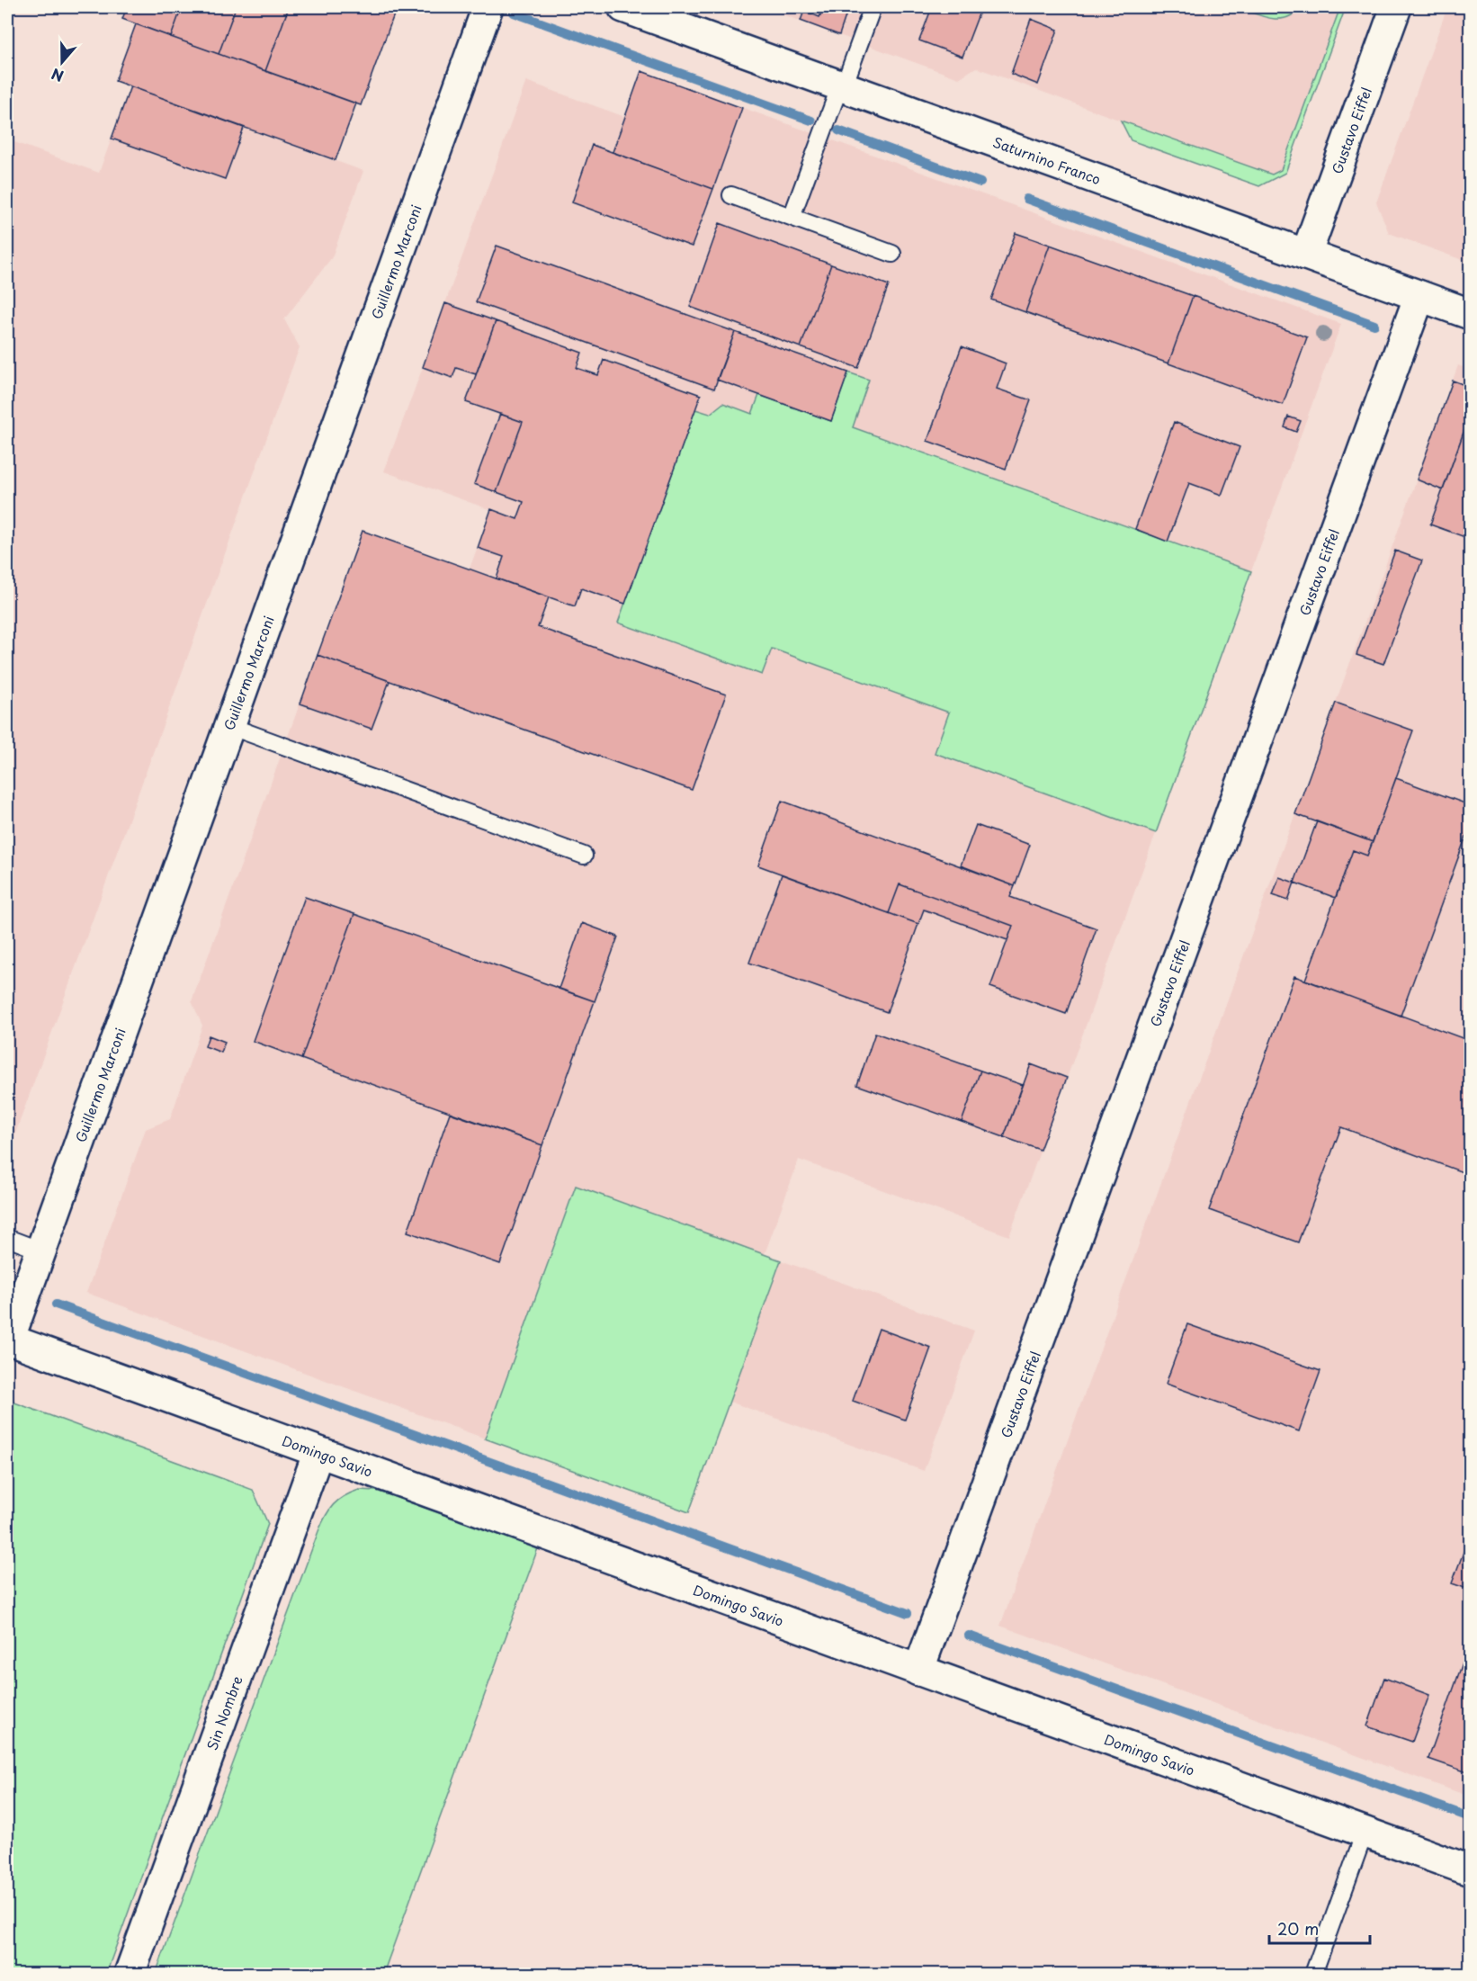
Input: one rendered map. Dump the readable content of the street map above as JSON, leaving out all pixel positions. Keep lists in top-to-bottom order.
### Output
{
  "streets": {
    "street": [
      "Gustavo Eiffel",
      "Saturnino Franco",
      "Guillermo Marconi",
      "Domingo Savio",
      "Sin Nombre"
    ]
  },
  "crossings": [
    ["Gustavo Eiffel", "Saturnino Franco"],
    ["Gustavo Eiffel", "Domingo Savio"],
    ["Guillermo Marconi", "Domingo Savio"],
    ["Domingo Savio", "Sin Nombre"]
  ],
  "scale_bar": "20 m",
  "north": "bottom"
}
